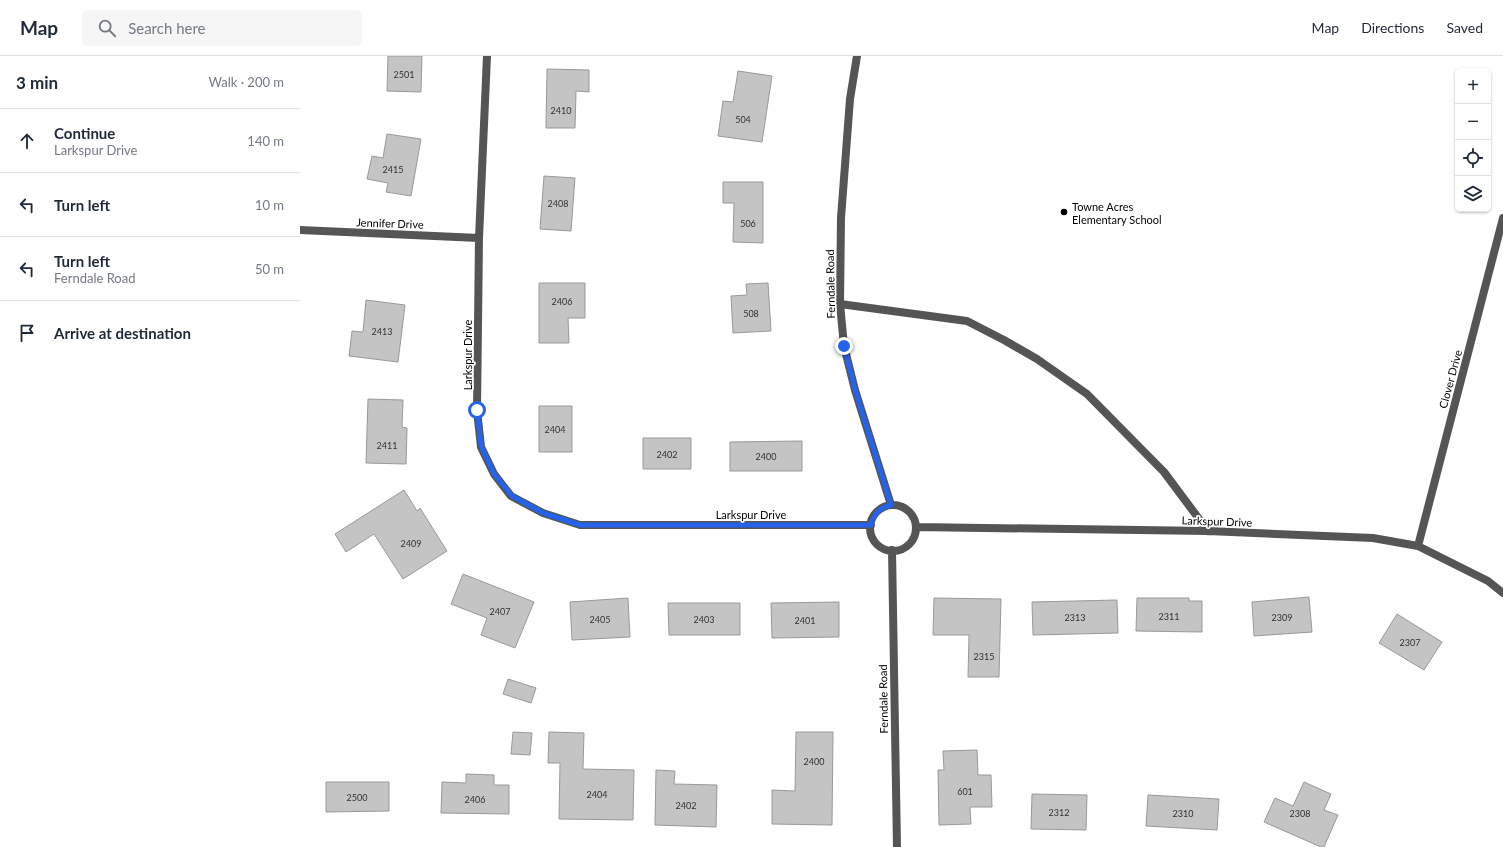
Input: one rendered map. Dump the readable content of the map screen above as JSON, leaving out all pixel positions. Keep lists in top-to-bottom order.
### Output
{
  "streets": {
    "street": [
      "Jennifer Drive",
      "Ferndale Road",
      "Larkspur Drive",
      "Clover Drive"
    ]
  },
  "crossings": [
    ["Jennifer Drive", "Larkspur Drive"],
    ["Ferndale Road", "Larkspur Drive"],
    ["Larkspur Drive", "Clover Drive"]
  ],
  "places": ["Towne Acres Elementary School"],
  "house_numbers": [
    "2501",
    "2410",
    "504",
    "2415",
    "2408",
    "506",
    "2406",
    "508",
    "2413",
    "2404",
    "2411",
    "2402",
    "2400",
    "2409",
    "2407",
    "2311",
    "2313",
    "2309",
    "2405",
    "2403",
    "2401",
    "2307",
    "2315",
    "2400",
    "601",
    "2404",
    "2500",
    "2406",
    "2402",
    "2312",
    "2310",
    "2308"
  ],
  "page": {
    "header": "Map",
    "search": "Search here",
    "nav": ["Map", "Directions", "Saved"],
    "heading": ["3 min", "Walk · 200 m"],
    "map_buttons": ["+", "−"],
    "list": [
      ["Continue", "Larkspur Drive", "140 m"],
      ["Turn left", "10 m"],
      ["Turn left", "Ferndale Road", "50 m"],
      "Arrive at destination"
    ]
  }
}
